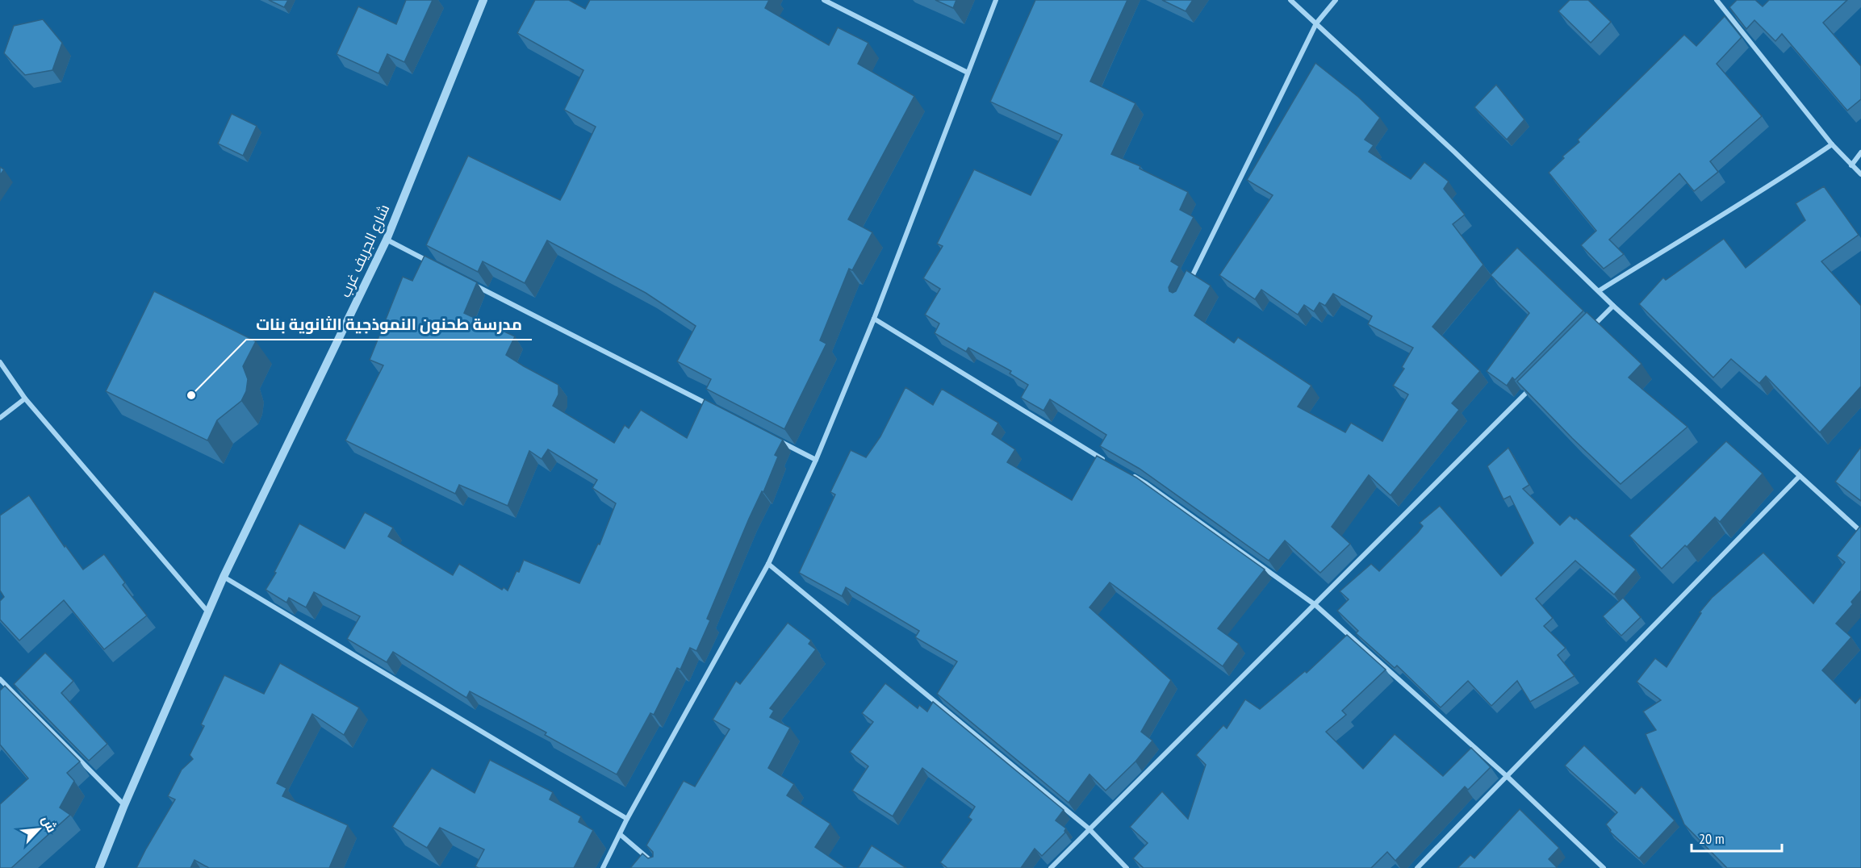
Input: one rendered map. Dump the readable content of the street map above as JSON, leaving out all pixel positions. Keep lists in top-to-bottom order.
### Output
{
  "streets": {
    "street": ["شارع الجريف غرب"]
  },
  "places": ["مدرسة طحنون النموذجية الثانوية بنات"],
  "scale_bar": "20 m",
  "north": "top right"
}
